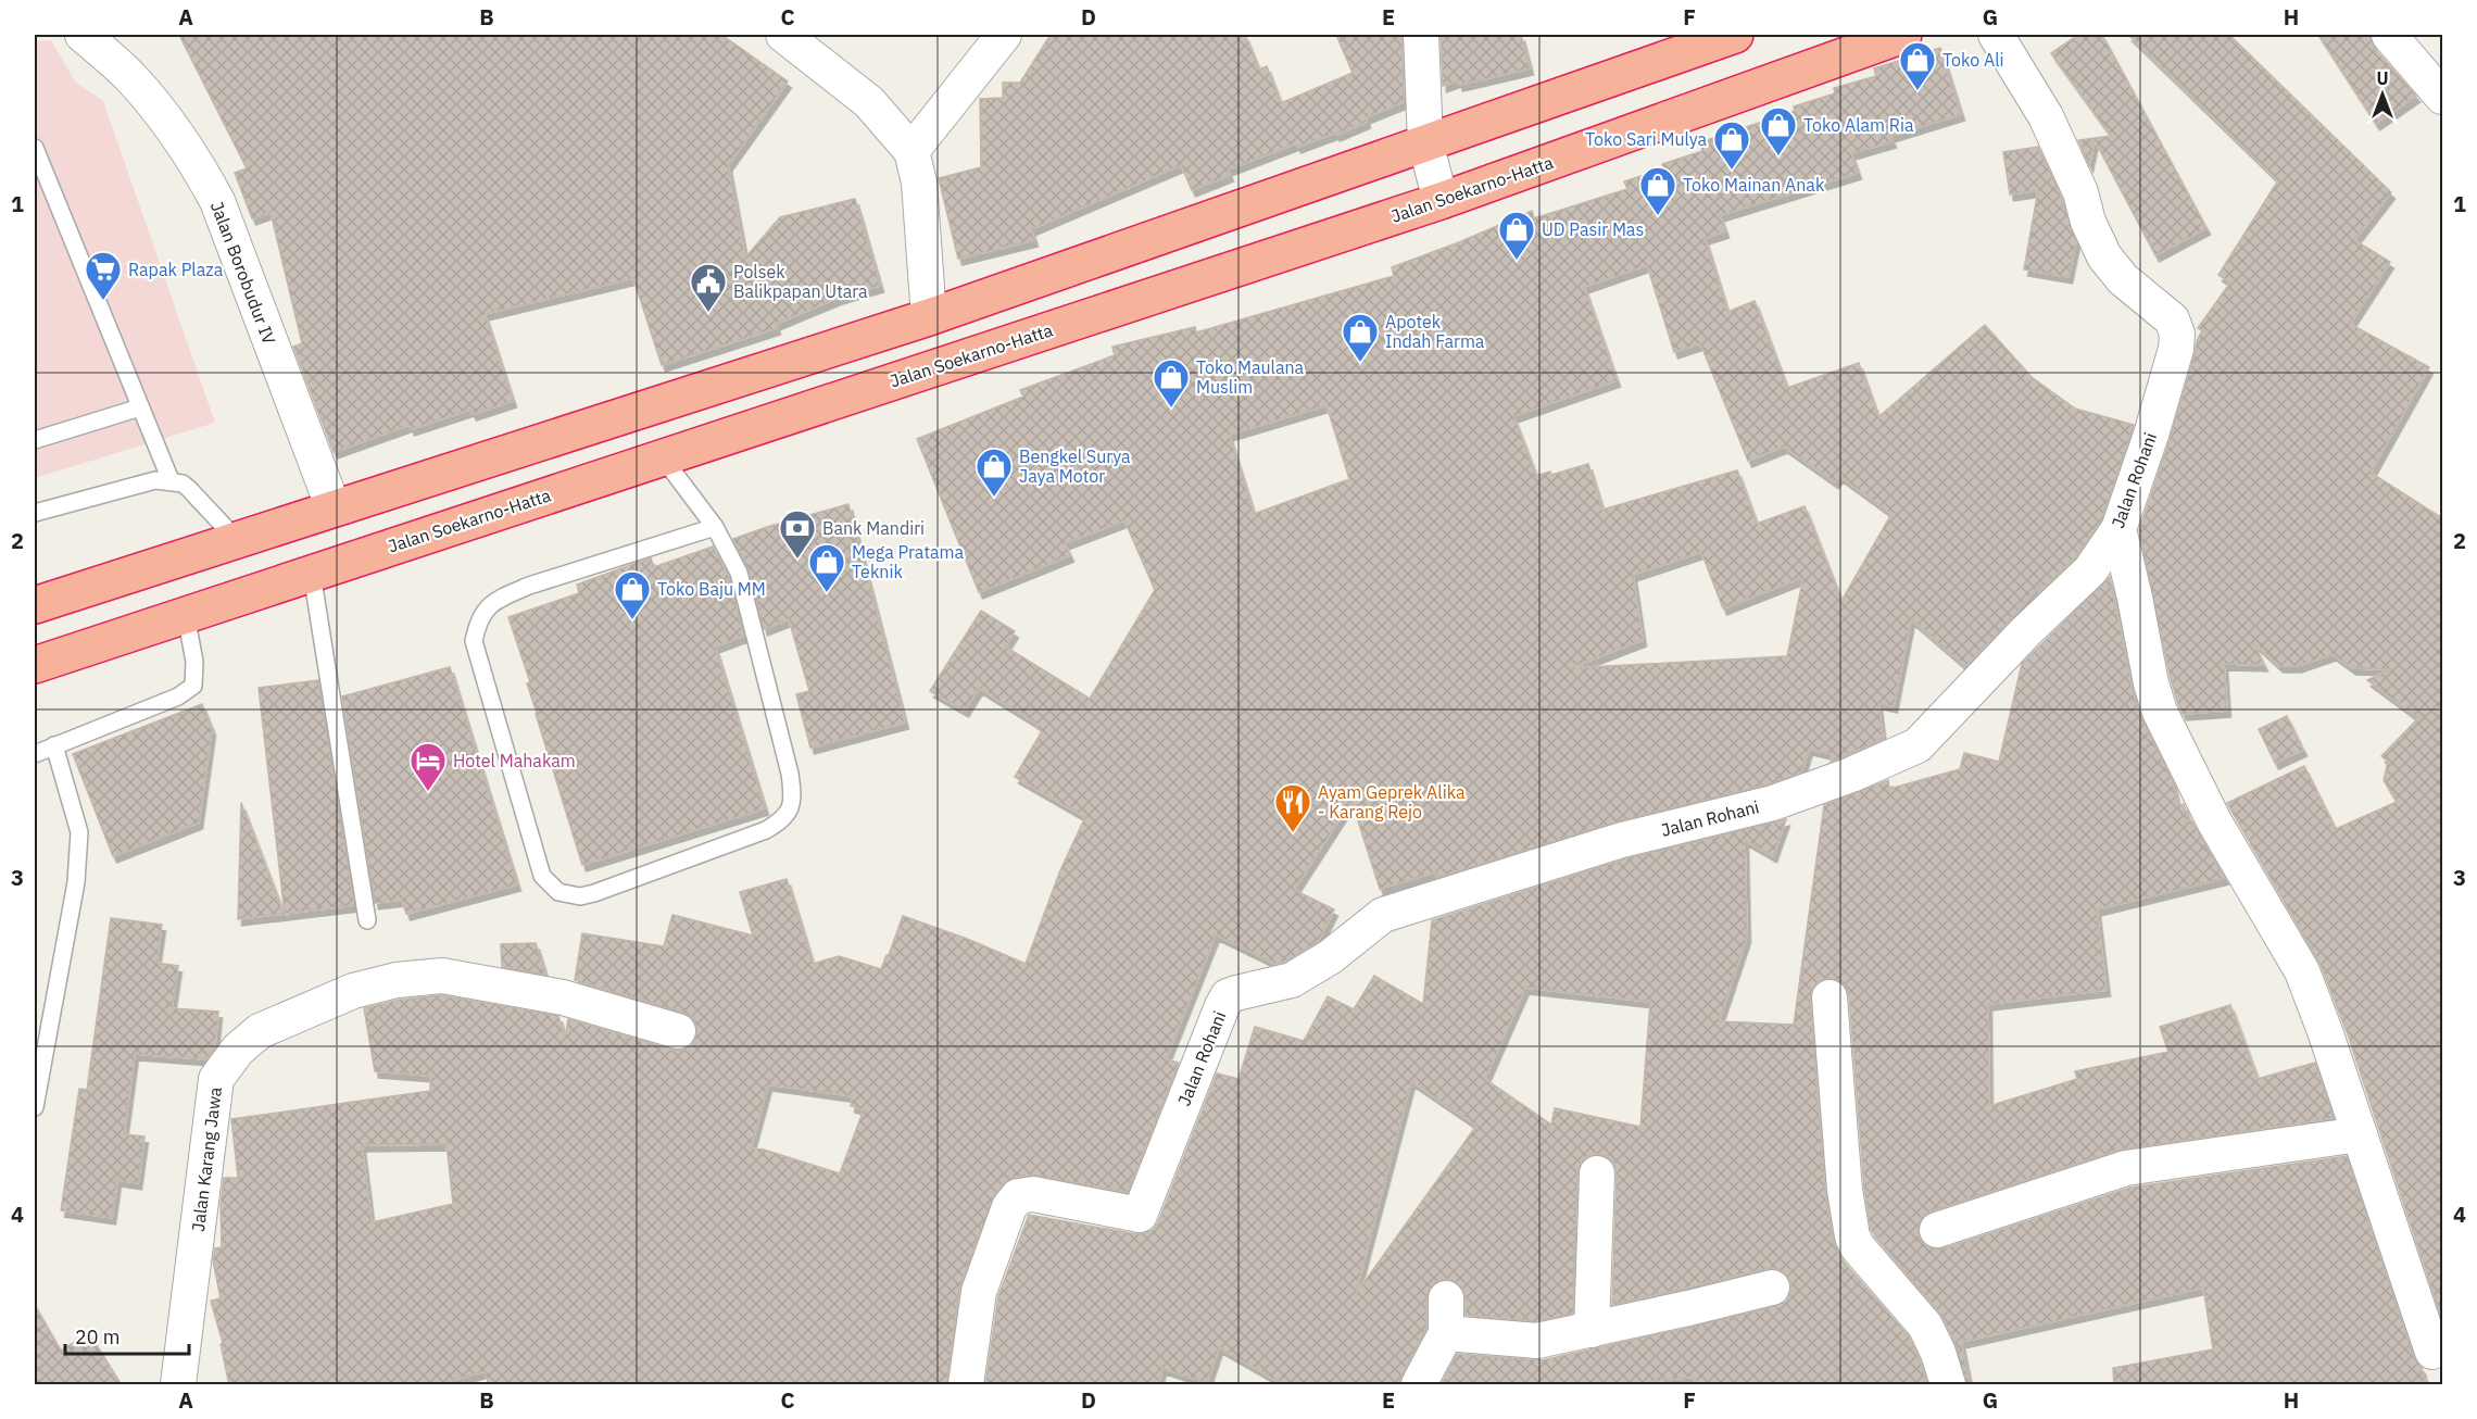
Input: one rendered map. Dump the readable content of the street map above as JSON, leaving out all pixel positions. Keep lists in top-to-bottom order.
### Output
{
  "streets": {
    "highway": ["Jalan Soekarno-Hatta"],
    "street": ["Jalan Borobudur IV", "Jalan Rohani", "Jalan Karang Jawa"]
  },
  "places": {
    "shop": [
      "Toko Ali",
      "Toko Alam Ria",
      "Toko Sari Mulya",
      "Toko Mainan Anak",
      "UD Pasir Mas",
      "Apotek Indah Farma",
      "Toko Maulana Muslim",
      "Bengkel Surya Jaya Motor",
      "Mega Pratama Teknik",
      "Toko Baju MM"
    ],
    "supermarket": ["Rapak Plaza"],
    "public building": ["Polsek Balikpapan Utara"],
    "bank": ["Bank Mandiri"],
    "hotel": ["Hotel Mahakam"],
    "restaurant": ["Ayam Geprek Alika - Karang Rejo"]
  },
  "scale_bar": "20 m",
  "north": "top",
  "grid": {
    "columns": [
      "A",
      "B",
      "C",
      "D",
      "E",
      "F",
      "G",
      "H"
    ],
    "rows": [
      "1",
      "2",
      "3",
      "4"
    ]
  }
}
